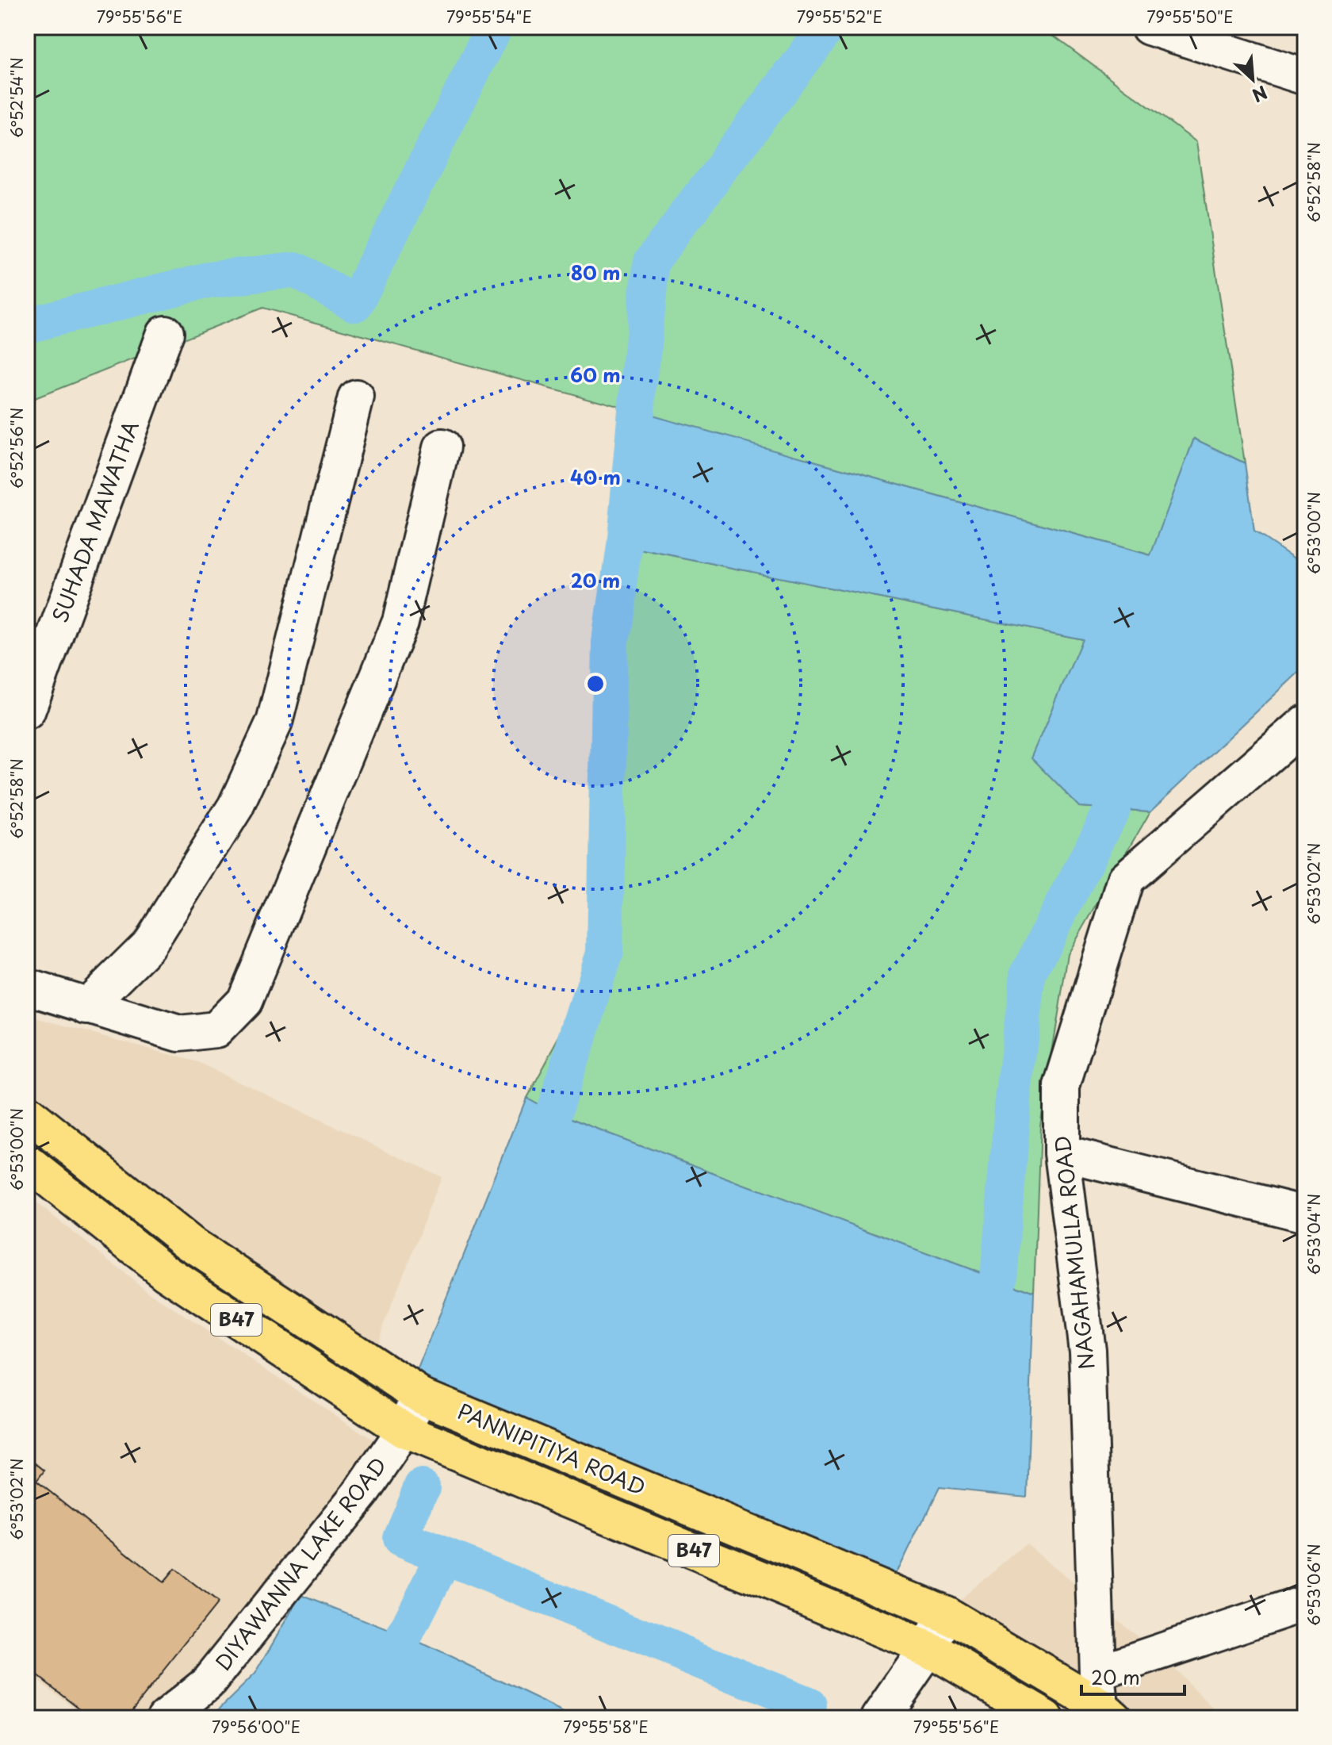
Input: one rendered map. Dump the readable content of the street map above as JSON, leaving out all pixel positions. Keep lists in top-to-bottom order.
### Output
{
  "streets": {
    "main road": ["B47", "PANNIPITIYA ROAD"],
    "street": ["SUHADA MAWATHA", "NAGAHAMULLA ROAD", "DIYAWANNA LAKE ROAD"]
  },
  "crossings": [
    ["NAGAHAMULLA ROAD", "PANNIPITIYA ROAD"],
    ["PANNIPITIYA ROAD", "DIYAWANNA LAKE ROAD"]
  ],
  "scale_bar": "20 m",
  "north": "bottom right",
  "coordinates": [
    "79°55'56\"E",
    "79°55'54\"E",
    "79°55'52\"E",
    "79°55'50\"E",
    "6°52'54\"N",
    "6°52'58\"N",
    "6°52'56\"N",
    "6°53'00\"N",
    "6°53'02\"N",
    "6°53'04\"N",
    "6°53'06\"N",
    "79°56'00\"E",
    "79°55'58\"E"
  ],
  "rings": [
    "80 m",
    "60 m",
    "40 m",
    "20 m"
  ]
}
